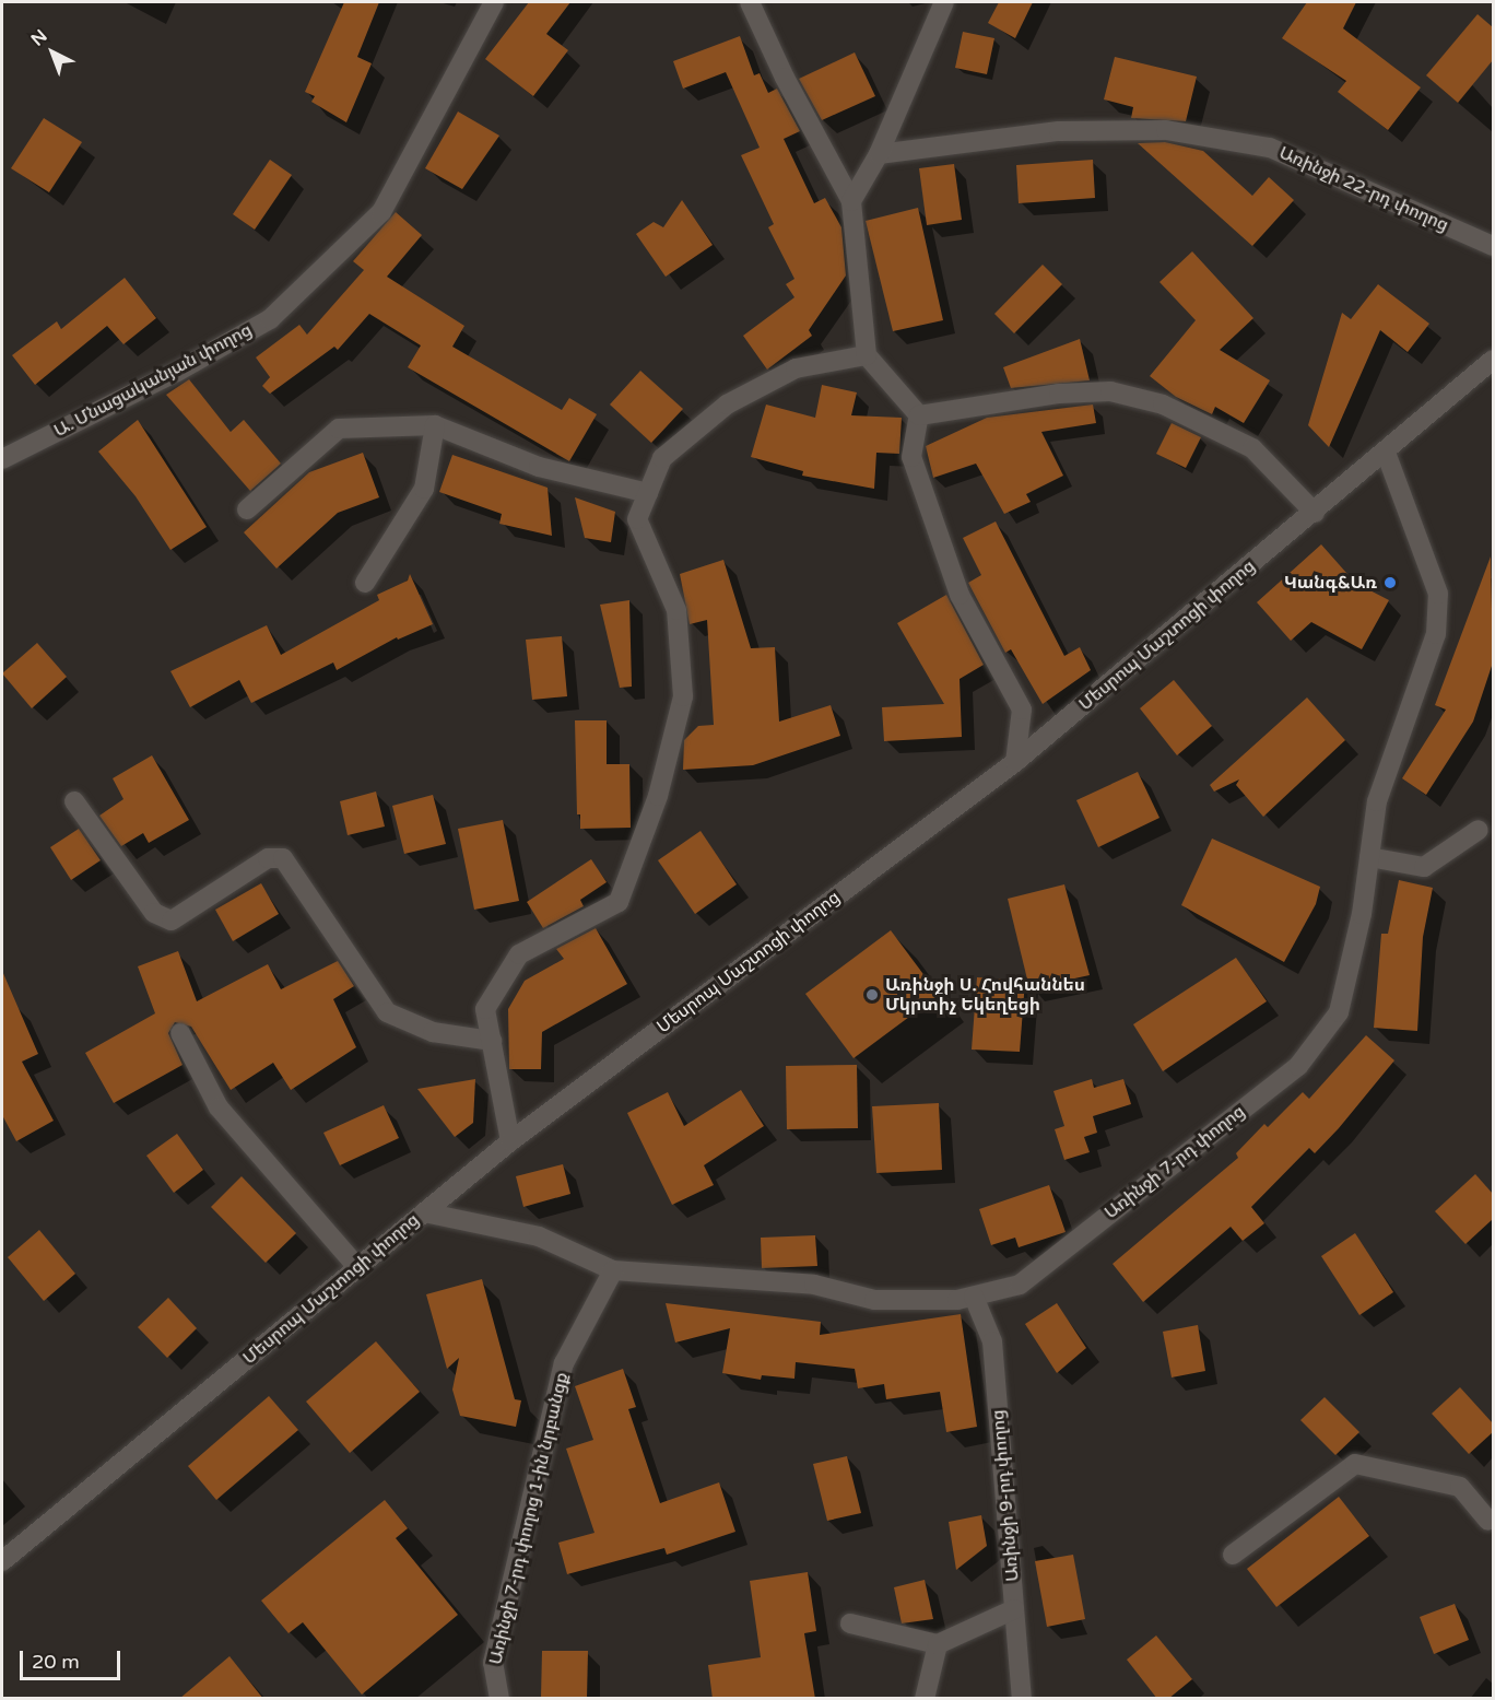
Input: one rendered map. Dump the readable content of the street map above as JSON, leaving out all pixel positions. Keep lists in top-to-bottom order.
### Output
{
  "streets": {
    "street": [
      "Առինջի 22-րդ փողոց",
      "Ա. Մնացականյան փողոց",
      "Մեսրոպ Մաշտոցի փողոց",
      "Առինջի 7-րդ փողոց",
      "Առինջի 9-րդ փողոց",
      "Առինջի 7-րդ փողոց 1-ին նրբանցք"
    ]
  },
  "crossings": [
    ["Մեսրոպ Մաշտոցի փողոց", "Առինջի 7-րդ փողոց"],
    ["Առինջի 7-րդ փողոց", "Առինջի 9-րդ փողոց"],
    ["Առինջի 7-րդ փողոց", "Առինջի 7-րդ փողոց 1-ին նրբանցք"]
  ],
  "places": ["Կանգ&Առ", "Առինջի Ս. Հովհաննես Մկրտիչ Եկեղեցի"],
  "scale_bar": "20 m",
  "north": "top left"
}
